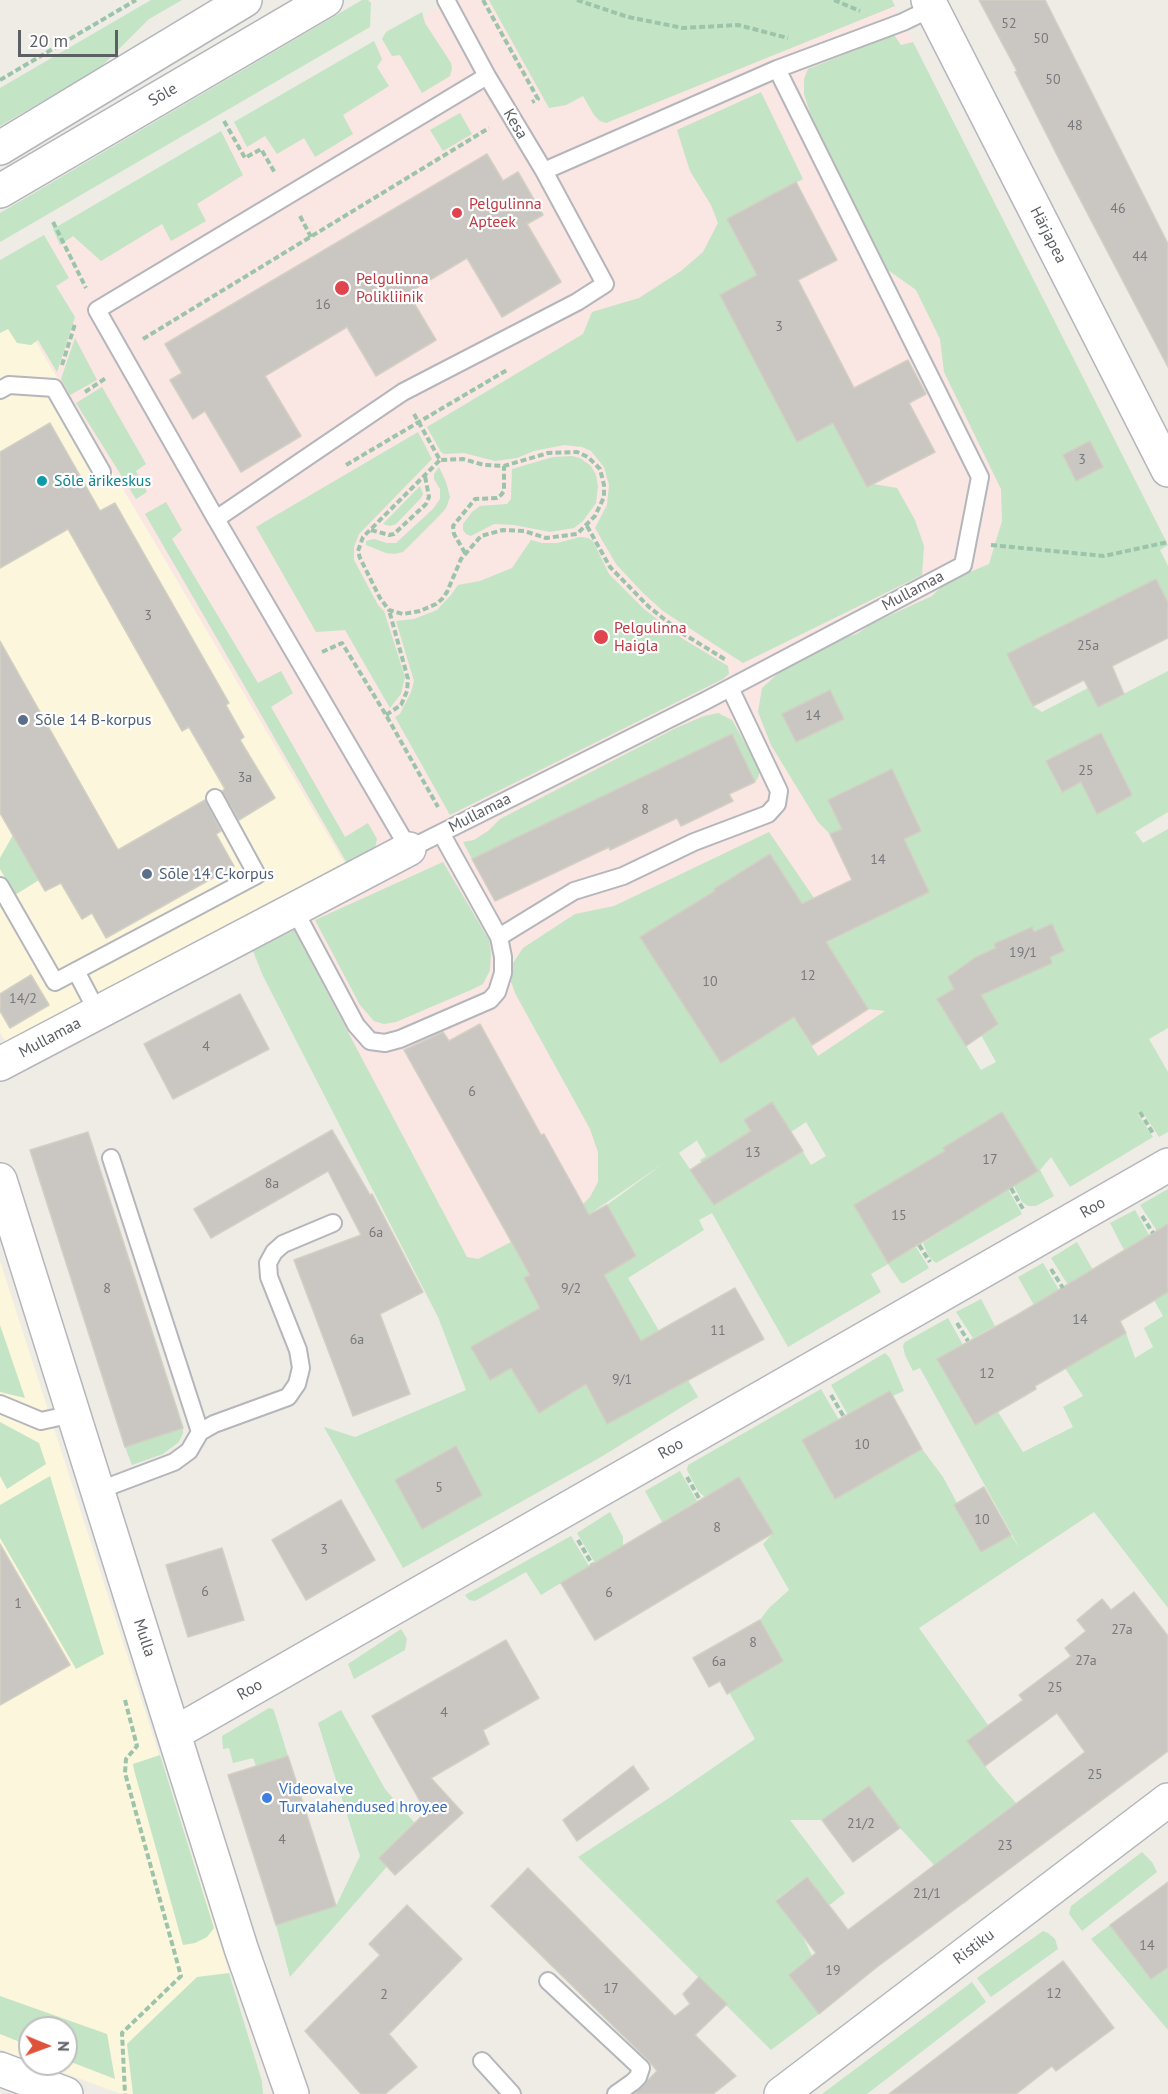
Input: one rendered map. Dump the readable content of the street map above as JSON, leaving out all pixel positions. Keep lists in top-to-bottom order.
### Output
{
  "streets": {
    "street": [
      "Sõle",
      "Härjapea",
      "Mullamaa",
      "Roo",
      "Mulla",
      "Ristiku"
    ],
    "lane": ["Kesa"]
  },
  "crossings": [
    ["Roo", "Mulla"]
  ],
  "places": [
    "Pelgulinna Apteek",
    "Pelgulinna Polikliinik",
    "Sõle ärikeskus",
    "Pelgulinna Haigla",
    "Sõle 14 B-korpus",
    "Sõle 14 C-korpus",
    "Videovalve Turvalahendused hroy.ee"
  ],
  "house_numbers": [
    "52",
    "50",
    "50",
    "48",
    "46",
    "44",
    "16",
    "3",
    "3",
    "3",
    "25a",
    "14",
    "25",
    "3a",
    "8",
    "14",
    "19/1",
    "12",
    "10",
    "14/2",
    "4",
    "6",
    "13",
    "17",
    "8a",
    "15",
    "6a",
    "8",
    "9/2",
    "14",
    "11",
    "6a",
    "12",
    "9/1",
    "10",
    "5",
    "10",
    "8",
    "3",
    "6",
    "6",
    "1",
    "27a",
    "8",
    "27a",
    "6a",
    "25",
    "4",
    "25",
    "21/2",
    "4",
    "23",
    "21/1",
    "14",
    "19",
    "17",
    "12",
    "2"
  ],
  "scale_bar": "20 m",
  "north": "right"
}
